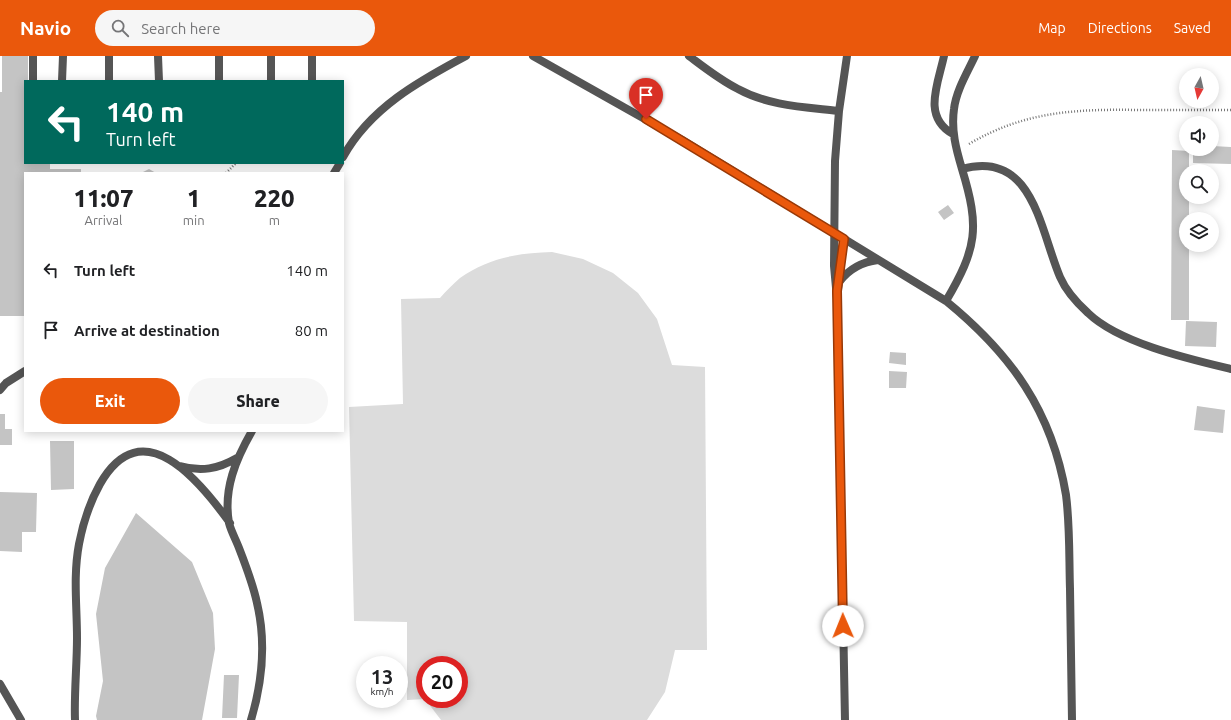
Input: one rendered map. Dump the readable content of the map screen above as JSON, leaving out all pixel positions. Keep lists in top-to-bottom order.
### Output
{
  "north": "bottom",
  "page": {
    "header": "Navio",
    "search": "Search here",
    "nav": ["Map", "Directions", "Saved"],
    "turn": ["140 m", "Turn left"],
    "eta": [
      "11:07",
      "Arrival",
      "1",
      "min",
      "220",
      "m"
    ],
    "list": [
      {
        "name": "Turn left",
        "value": "140 m"
      },
      {
        "name": "Arrive at destination",
        "value": "80 m"
      }
    ],
    "buttons": ["Exit", "Share"],
    "speed": "13 km/h",
    "limit": "20"
  }
}
